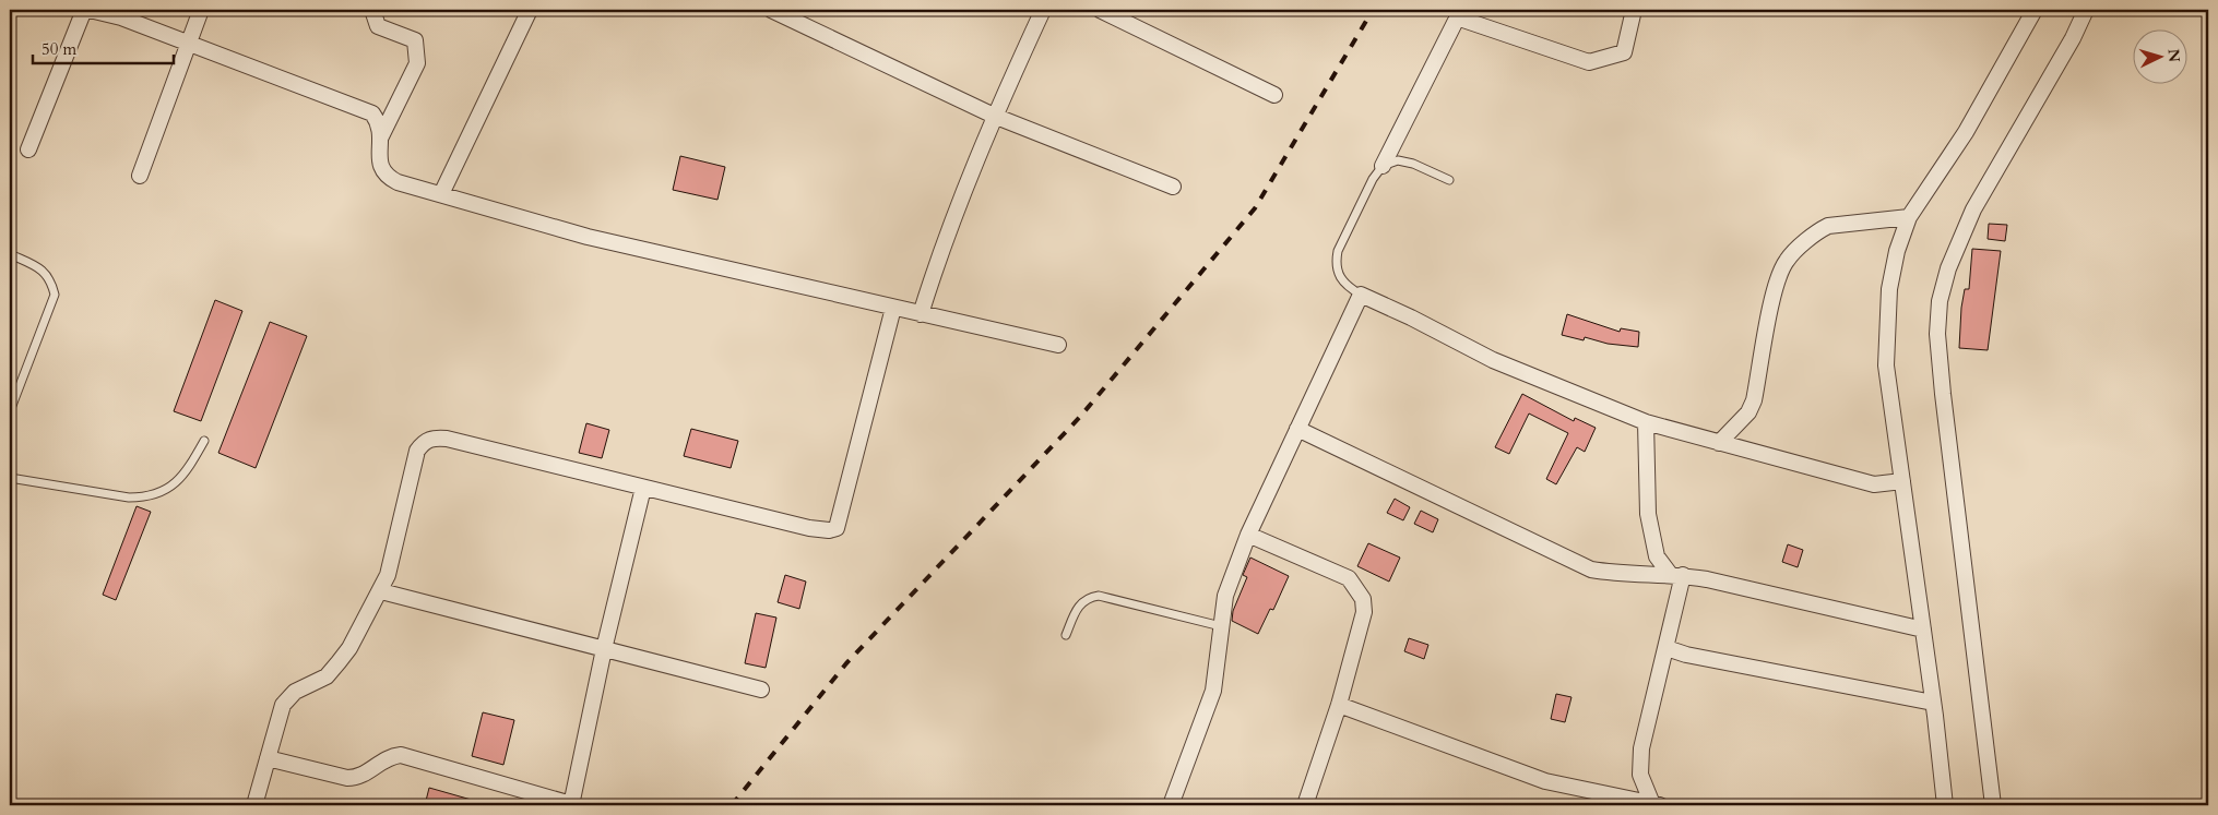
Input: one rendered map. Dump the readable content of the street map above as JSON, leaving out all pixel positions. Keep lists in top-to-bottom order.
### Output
{
  "scale_bar": "50 m",
  "north": "right"
}
